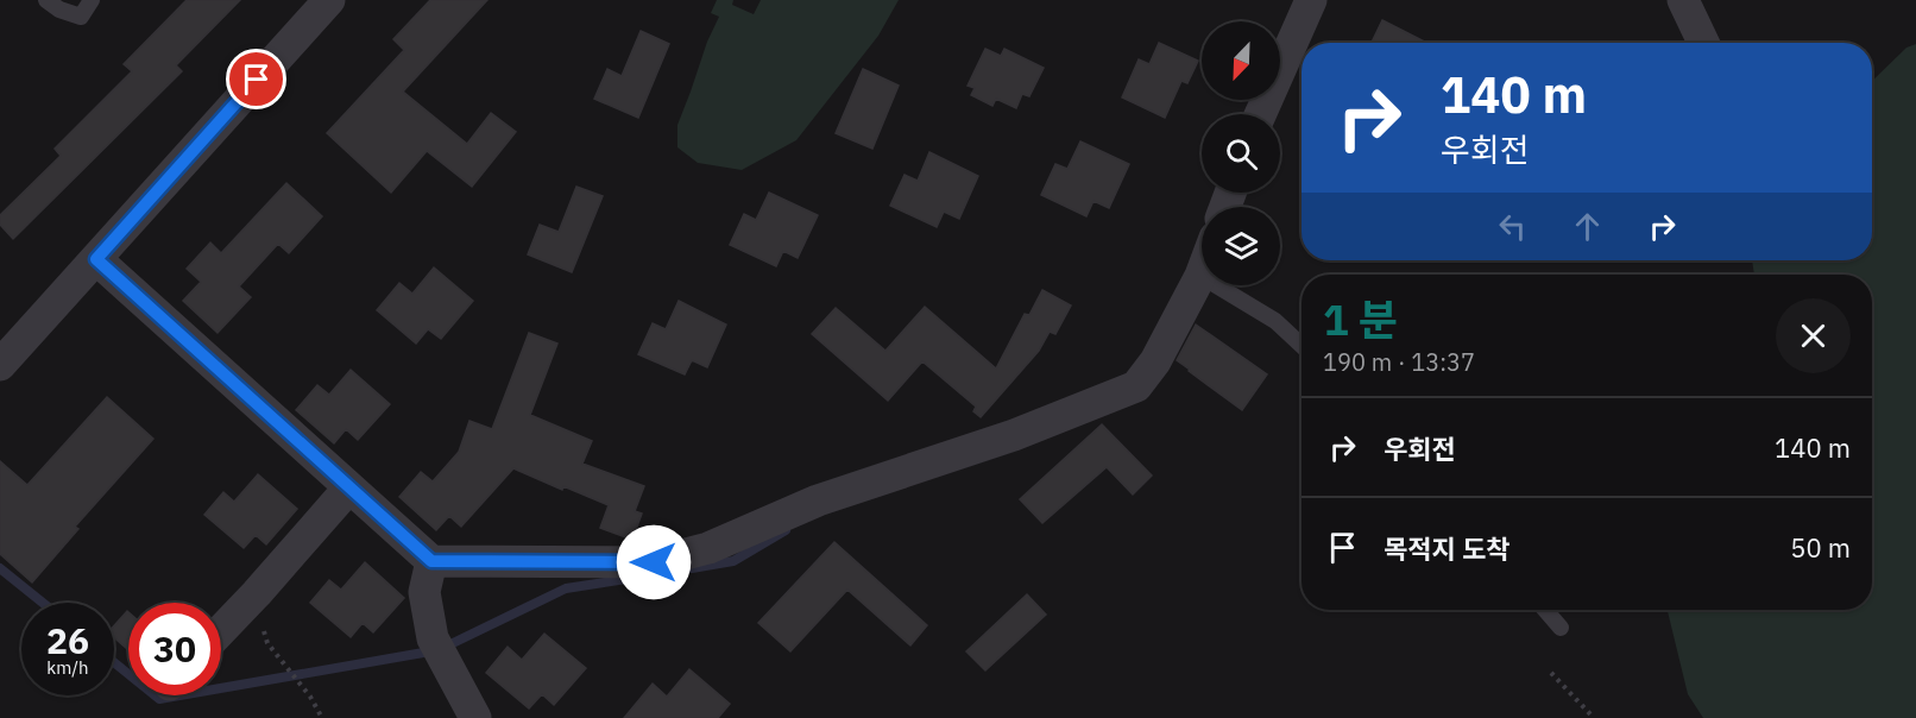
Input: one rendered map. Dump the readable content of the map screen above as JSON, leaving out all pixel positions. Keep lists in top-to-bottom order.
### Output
{
  "north": "bottom left",
  "page": {
    "turn": ["140 m", "우회전"],
    "heading": ["1 분", "190 m · 13:37"],
    "list": [
      {
        "name": "우회전",
        "value": "140 m"
      },
      {
        "name": "목적지 도착",
        "value": "50 m"
      }
    ],
    "speed": "26 km/h",
    "limit": "30"
  }
}
